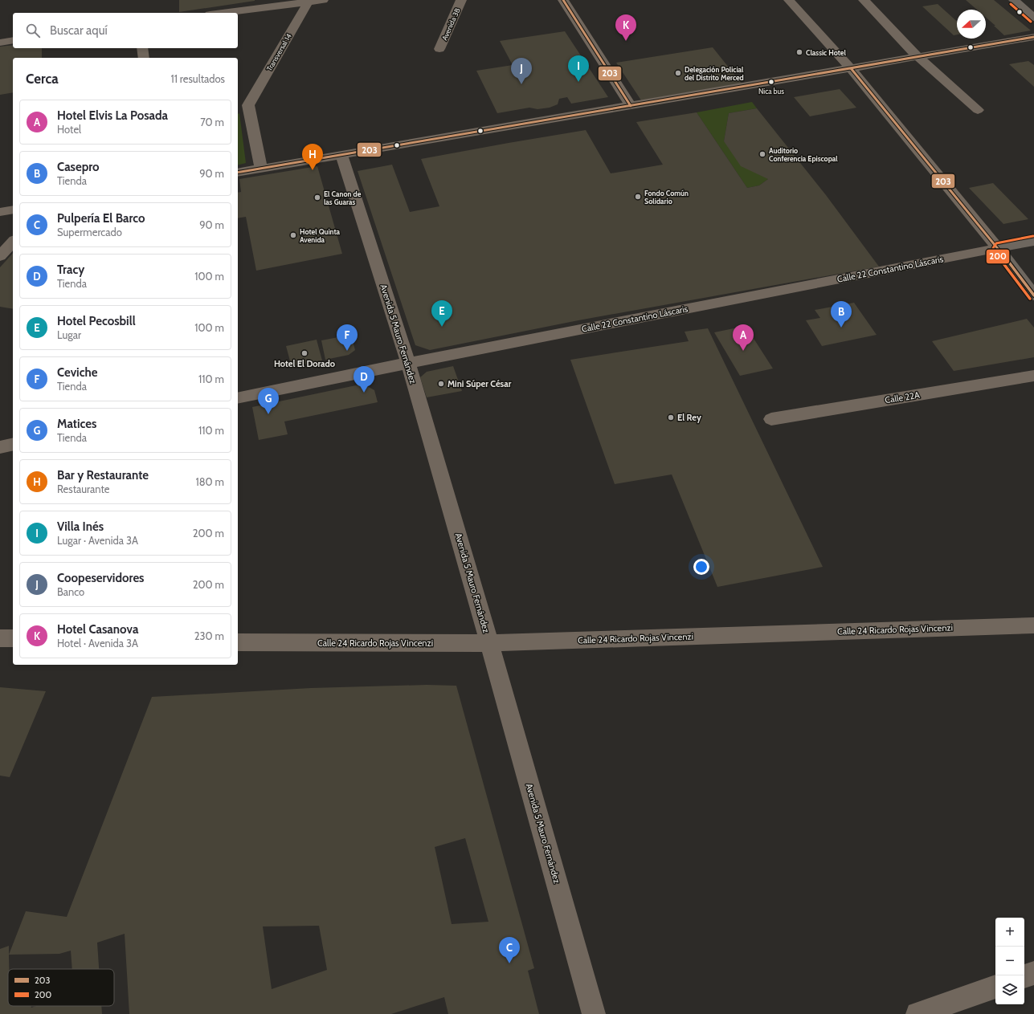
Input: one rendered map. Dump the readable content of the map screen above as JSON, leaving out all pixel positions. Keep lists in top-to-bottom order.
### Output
{
  "streets": {
    "highway": ["Calle 22 Constantino Láscaris"],
    "street": [
      "Avenida 3B",
      "Transversal 14",
      "Avenida 5 Mauro Fernández",
      "Calle 22A",
      "Calle 24 Ricardo Rojas Vincenzi"
    ]
  },
  "crossings": [
    ["Calle 22 Constantino Láscaris", "Avenida 5 Mauro Fernández"],
    ["Avenida 5 Mauro Fernández", "Calle 24 Ricardo Rojas Vincenzi"]
  ],
  "places": [
    "Classic Hotel",
    "Delegación Policial del Distrito Merced",
    "Nica bus",
    "Auditorio Conferencia Episcopal",
    "Fondo Común Solidario",
    "El Canon de las Guaras",
    "Hotel Quinta Avenida",
    "Hotel El Dorado",
    "Mini Súper César",
    "El Rey"
  ],
  "lines": ["transit line 203", "transit line 200"],
  "legend": ["203", "200"],
  "north": "left",
  "page": {
    "search": "Buscar aquí",
    "pins": [
      "K",
      "I",
      "J",
      "H",
      "E",
      "B",
      "A",
      "F",
      "D",
      "G",
      "C"
    ],
    "heading": ["Cerca", "11 resultados"],
    "list": [
      {
        "mark": "A",
        "name": "Hotel Elvis La Posada",
        "note": "Hotel",
        "value": "70 m"
      },
      {
        "mark": "B",
        "name": "Casepro",
        "note": "Tienda",
        "value": "90 m"
      },
      {
        "mark": "C",
        "name": "Pulpería El Barco",
        "note": "Supermercado",
        "value": "90 m"
      },
      {
        "mark": "D",
        "name": "Tracy",
        "note": "Tienda",
        "value": "100 m"
      },
      {
        "mark": "E",
        "name": "Hotel Pecosbill",
        "note": "Lugar",
        "value": "100 m"
      },
      {
        "mark": "F",
        "name": "Ceviche",
        "note": "Tienda",
        "value": "110 m"
      },
      {
        "mark": "G",
        "name": "Matices",
        "note": "Tienda",
        "value": "110 m"
      },
      {
        "mark": "H",
        "name": "Bar y Restaurante",
        "note": "Restaurante",
        "value": "180 m"
      },
      {
        "mark": "I",
        "name": "Villa Inés",
        "note": "Lugar · Avenida 3A",
        "value": "200 m"
      },
      {
        "mark": "J",
        "name": "Coopeservidores",
        "note": "Banco",
        "value": "200 m"
      },
      {
        "mark": "K",
        "name": "Hotel Casanova",
        "note": "Hotel · Avenida 3A",
        "value": "230 m"
      }
    ],
    "map_buttons": ["+", "−"]
  }
}
